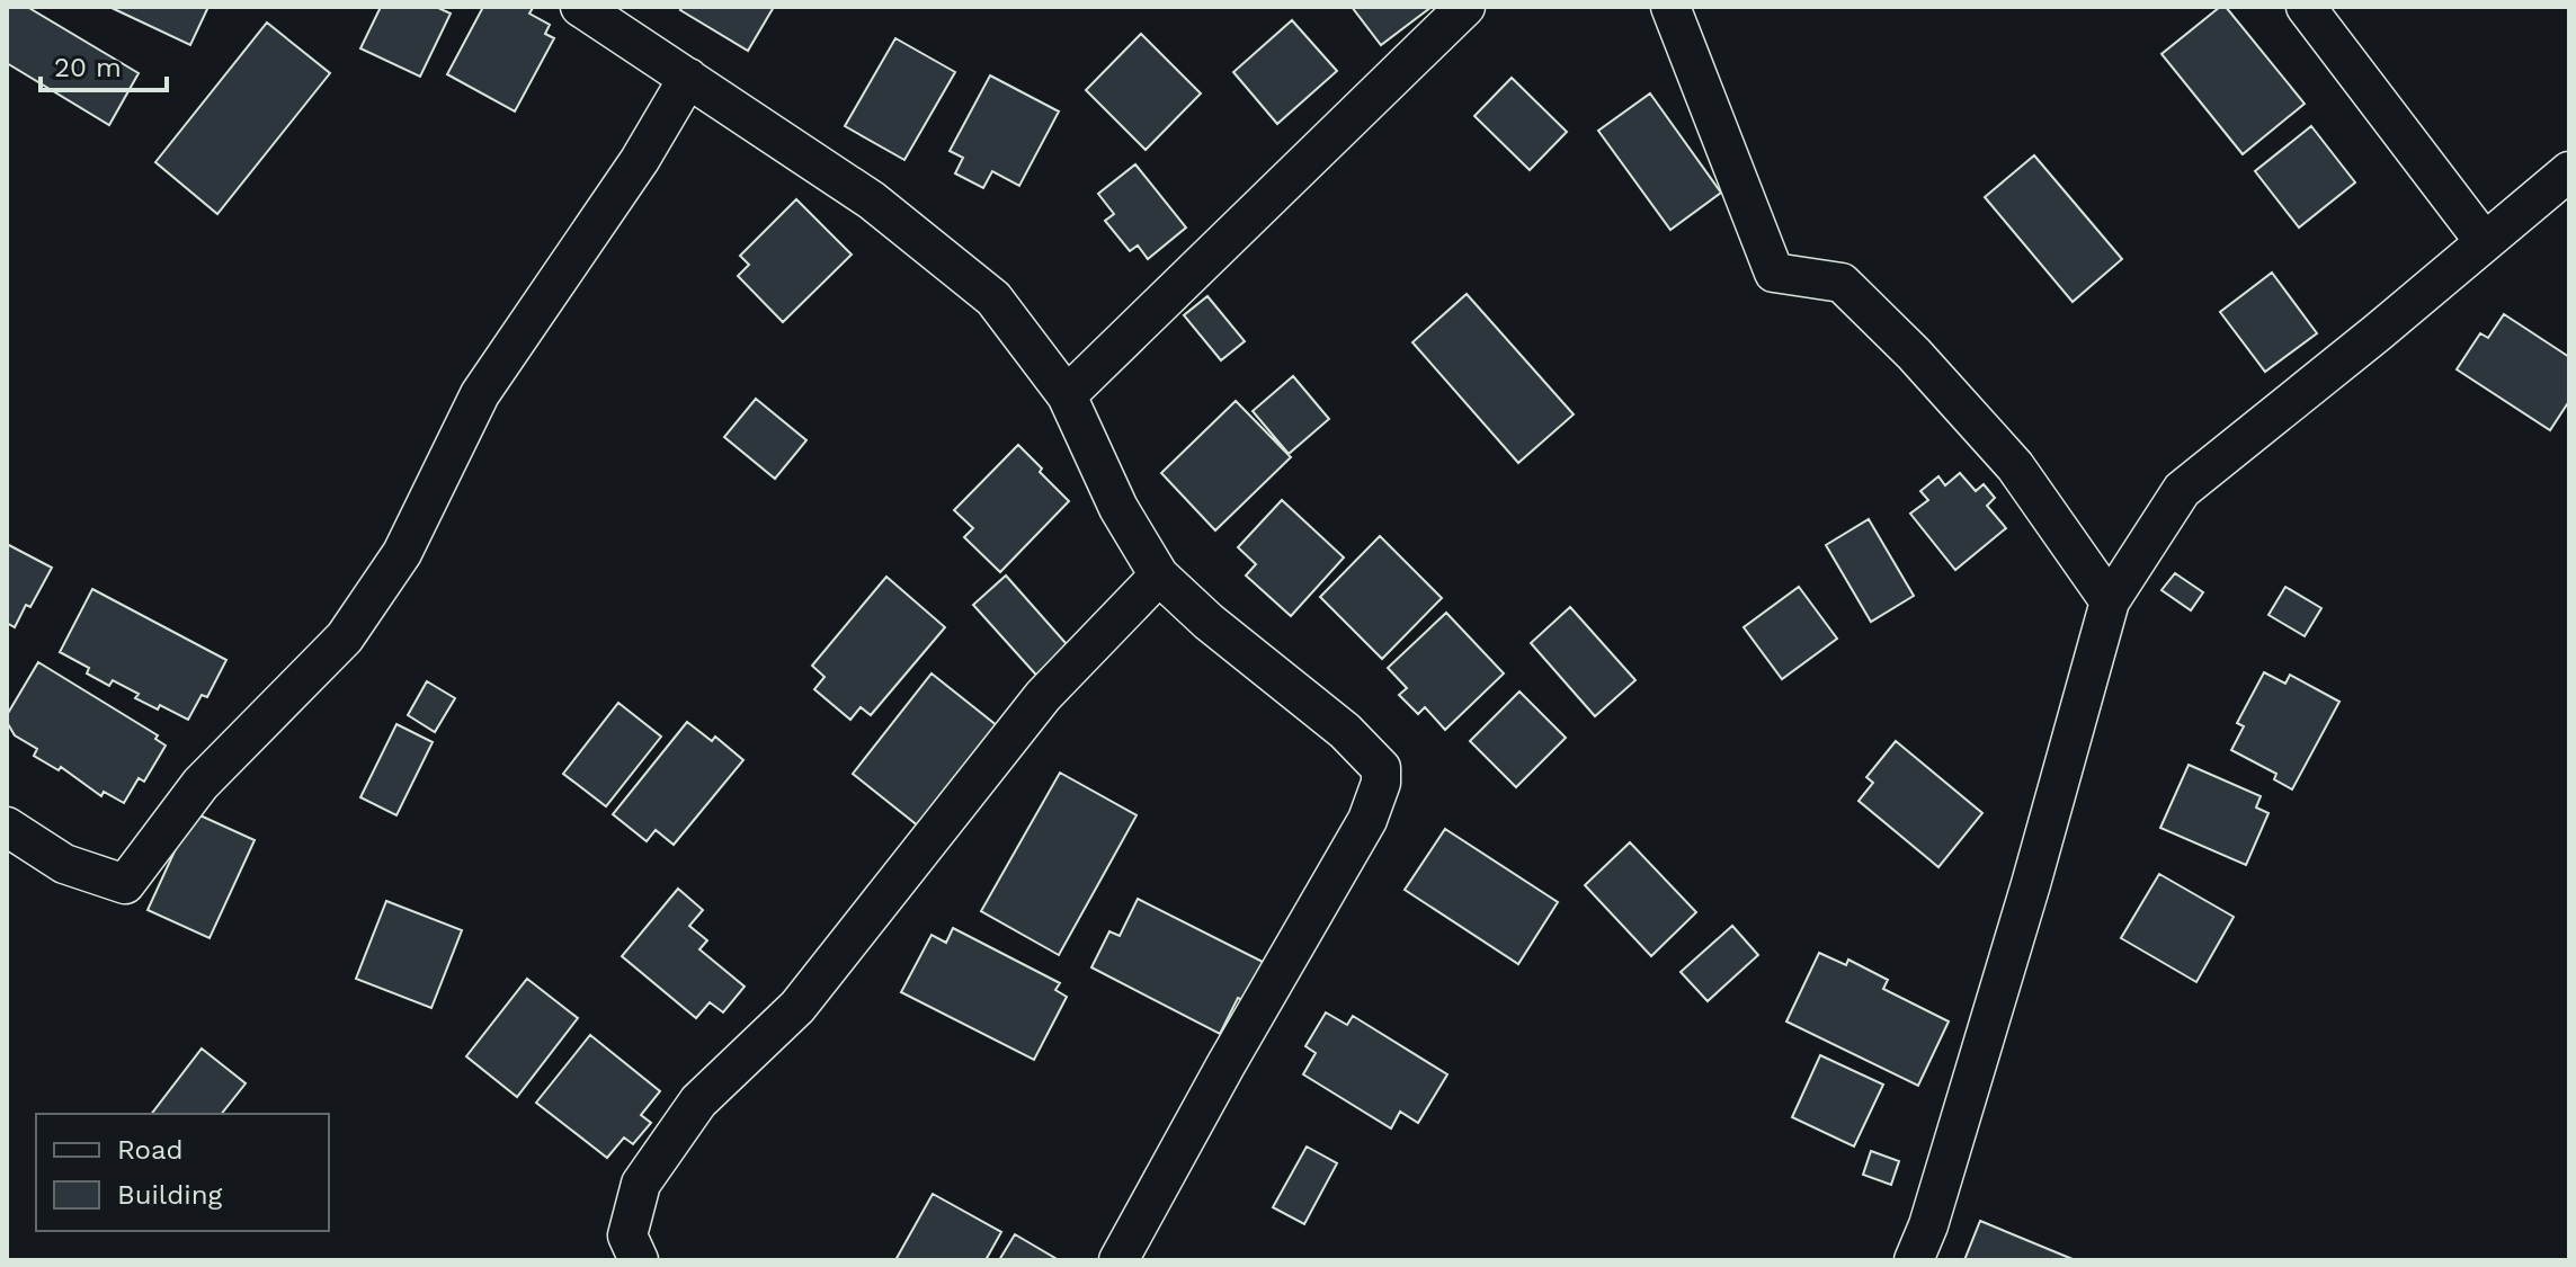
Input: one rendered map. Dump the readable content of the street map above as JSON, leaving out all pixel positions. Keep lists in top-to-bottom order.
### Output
{
  "legend": ["Road", "Building"],
  "scale_bar": "20 m"
}
